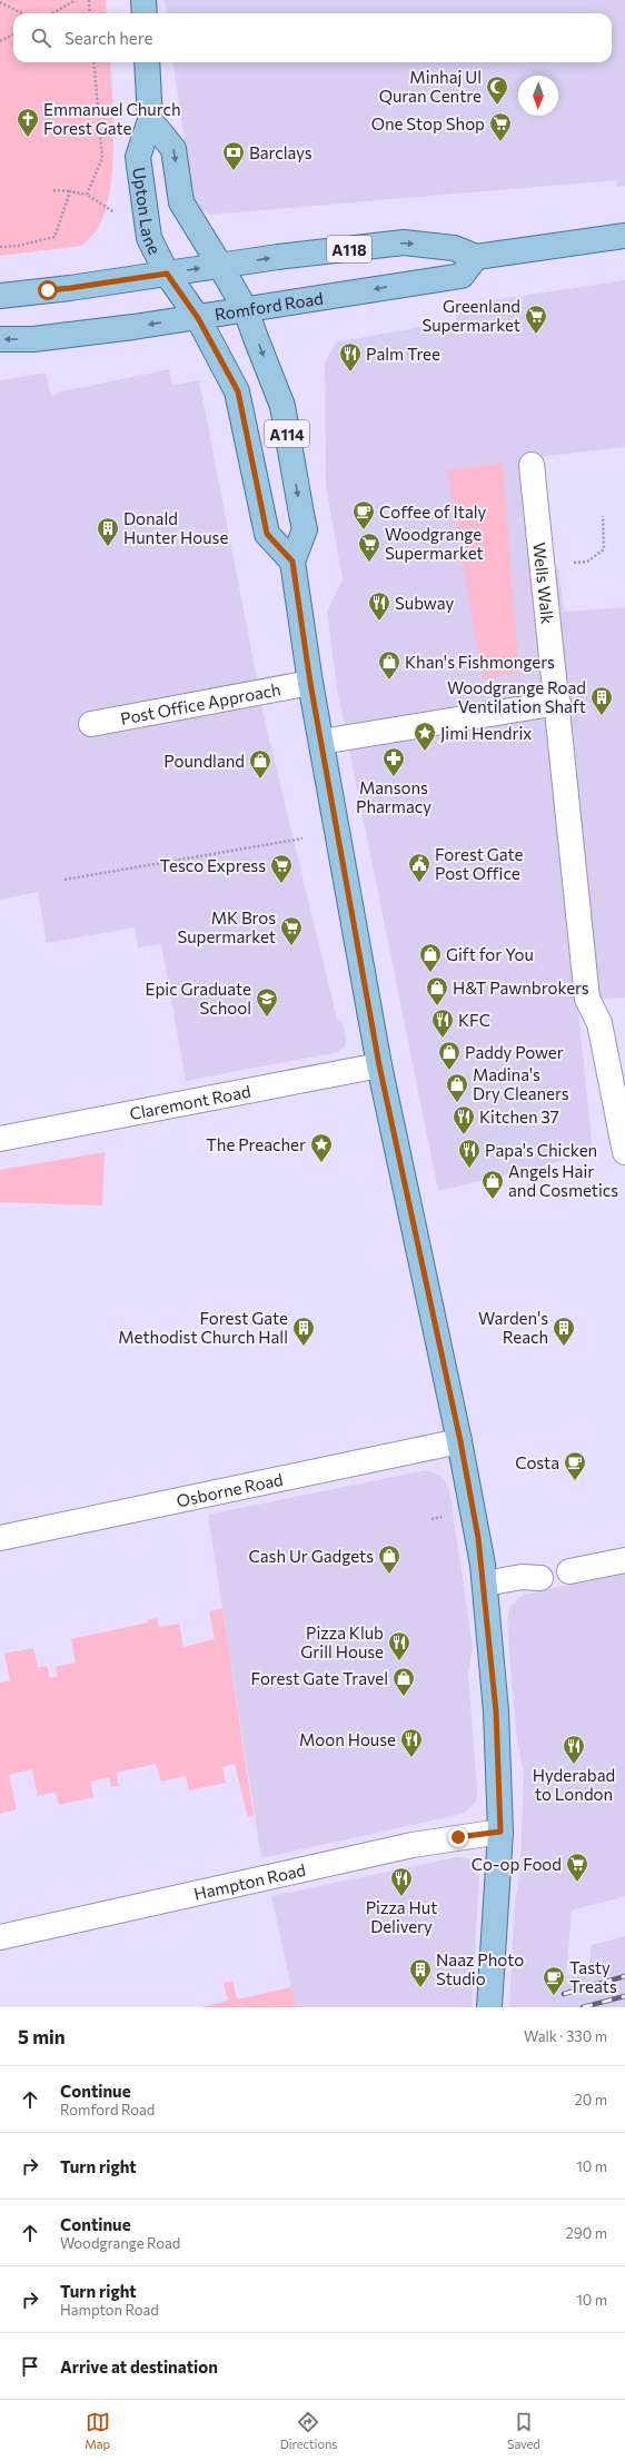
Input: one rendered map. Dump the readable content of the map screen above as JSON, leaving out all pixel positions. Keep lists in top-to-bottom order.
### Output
{
  "streets": {
    "main road": [
      "Upton Lane",
      "A118",
      "Romford Road",
      "A114"
    ],
    "street": [
      "Wells Walk",
      "Post Office Approach",
      "Claremont Road",
      "Osborne Road",
      "Hampton Road"
    ]
  },
  "crossings": [
    ["Upton Lane", "A118"],
    ["Upton Lane", "A114"],
    ["A118", "Romford Road"],
    ["A118", "A114"],
    ["Romford Road", "A114"],
    ["A114", "Post Office Approach"],
    ["A114", "Claremont Road"],
    ["A114", "Osborne Road"],
    ["A114", "Hampton Road"]
  ],
  "places": {
    "mosque": ["Minhaj Ul Quran Centre"],
    "church": ["Emmanuel Church Forest Gate"],
    "supermarket": [
      "One Stop Shop",
      "Greenland Supermarket",
      "Woodgrange Supermarket",
      "Tesco Express",
      "MK Bros Supermarket",
      "Co-op Food"
    ],
    "bank": ["Barclays"],
    "restaurant": [
      "Palm Tree",
      "Subway",
      "KFC",
      "Kitchen 37",
      "Papa's Chicken",
      "Pizza Klub Grill House",
      "Moon House",
      "Hyderabad to London",
      "Pizza Hut Delivery"
    ],
    "cafe": ["Coffee of Italy", "Costa", "Tasty Treats"],
    "building": [
      "Donald Hunter House",
      "Woodgrange Road Ventilation Shaft",
      "Forest Gate Methodist Church Hall",
      "Warden's Reach",
      "Naaz Photo Studio"
    ],
    "shop": [
      "Khan's Fishmongers",
      "Poundland",
      "Gift for You",
      "H&T Pawnbrokers",
      "Paddy Power",
      "Madina's Dry Cleaners",
      "Angels Hair and Cosmetics",
      "Cash Ur Gadgets",
      "Forest Gate Travel"
    ],
    "place": ["Jimi Hendrix", "The Preacher"],
    "pharmacy": ["Mansons Pharmacy"],
    "public building": ["Forest Gate Post Office"],
    "school or university": ["Epic Graduate School"]
  },
  "north": "bottom",
  "page": {
    "search": "Search here",
    "heading": ["5 min", "Walk · 330 m"],
    "list": [
      ["Continue", "Romford Road", "20 m"],
      ["Turn right", "10 m"],
      ["Continue", "Woodgrange Road", "290 m"],
      ["Turn right", "Hampton Road", "10 m"],
      "Arrive at destination"
    ],
    "nav": ["Map", "Directions", "Saved"]
  }
}
